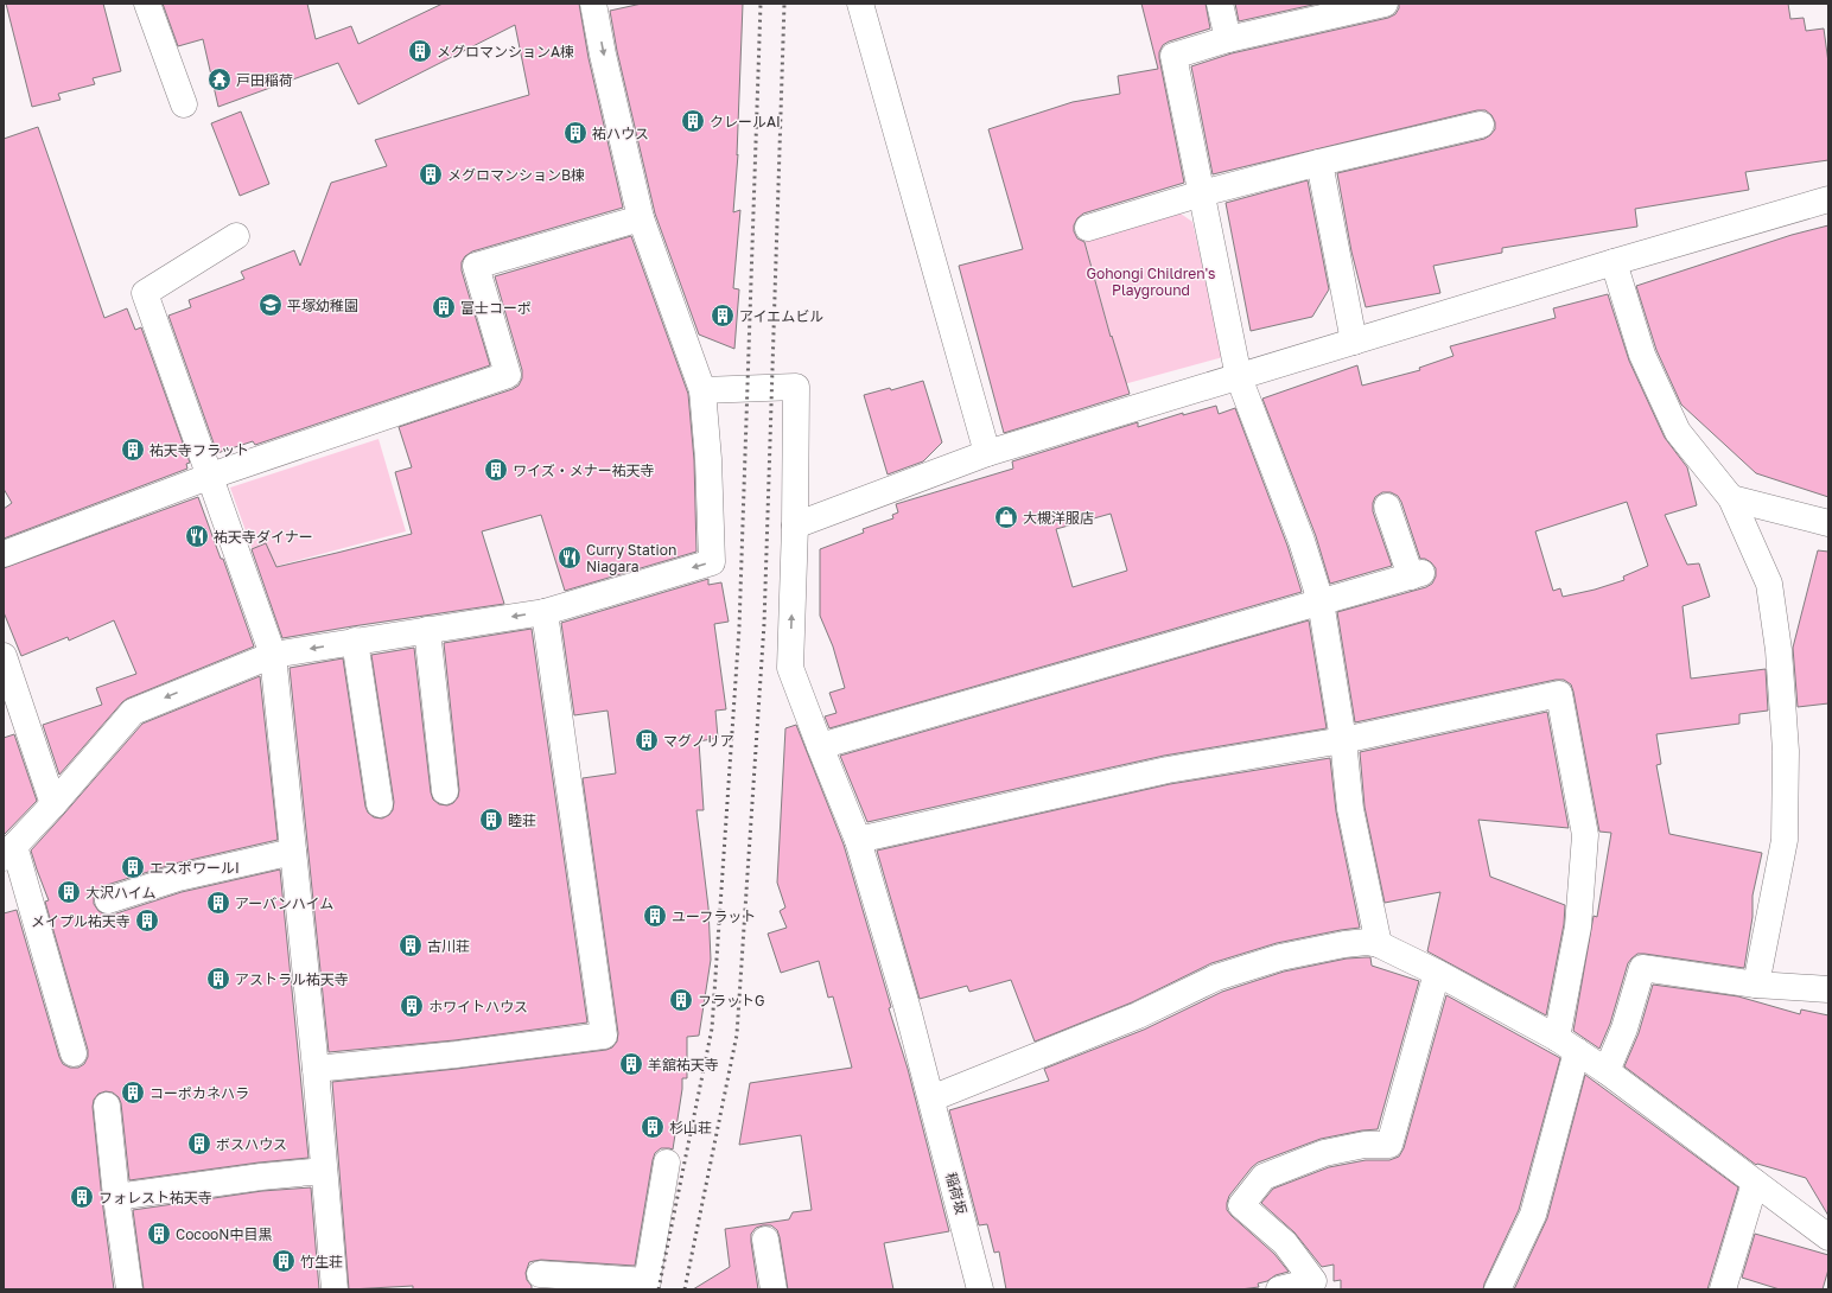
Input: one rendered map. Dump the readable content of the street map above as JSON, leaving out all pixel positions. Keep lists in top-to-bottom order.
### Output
{
  "streets": {
    "street": ["稲荷坂"]
  },
  "parks": ["Gohongi Children's Playground"],
  "places": {
    "building": [
      "メグロマンションA棟",
      "クレールAI",
      "祐ハウス",
      "メグロマンションB棟",
      "富士コーポ",
      "アイエムビル",
      "祐天寺フラット",
      "ワイズ・メナー祐天寺",
      "マグノリア",
      "睦荘",
      "エスポワールI",
      "大沢ハイム",
      "アーバンハイム",
      "ユーフラット",
      "メイプル祐天寺",
      "古川荘",
      "アストラル祐天寺",
      "フラットG",
      "ホワイトハウス",
      "羊舘祐天寺",
      "コーポカネハラ",
      "杉山荘",
      "ボスハウス",
      "フォレスト祐天寺",
      "CocooN中目黒",
      "竹生荘"
    ],
    "temple": ["戸田稲荷"],
    "school or university": ["平塚幼稚園"],
    "shop": ["大槻洋服店"],
    "restaurant": ["祐天寺ダイナー", "Curry Station Niagara"]
  }
}
